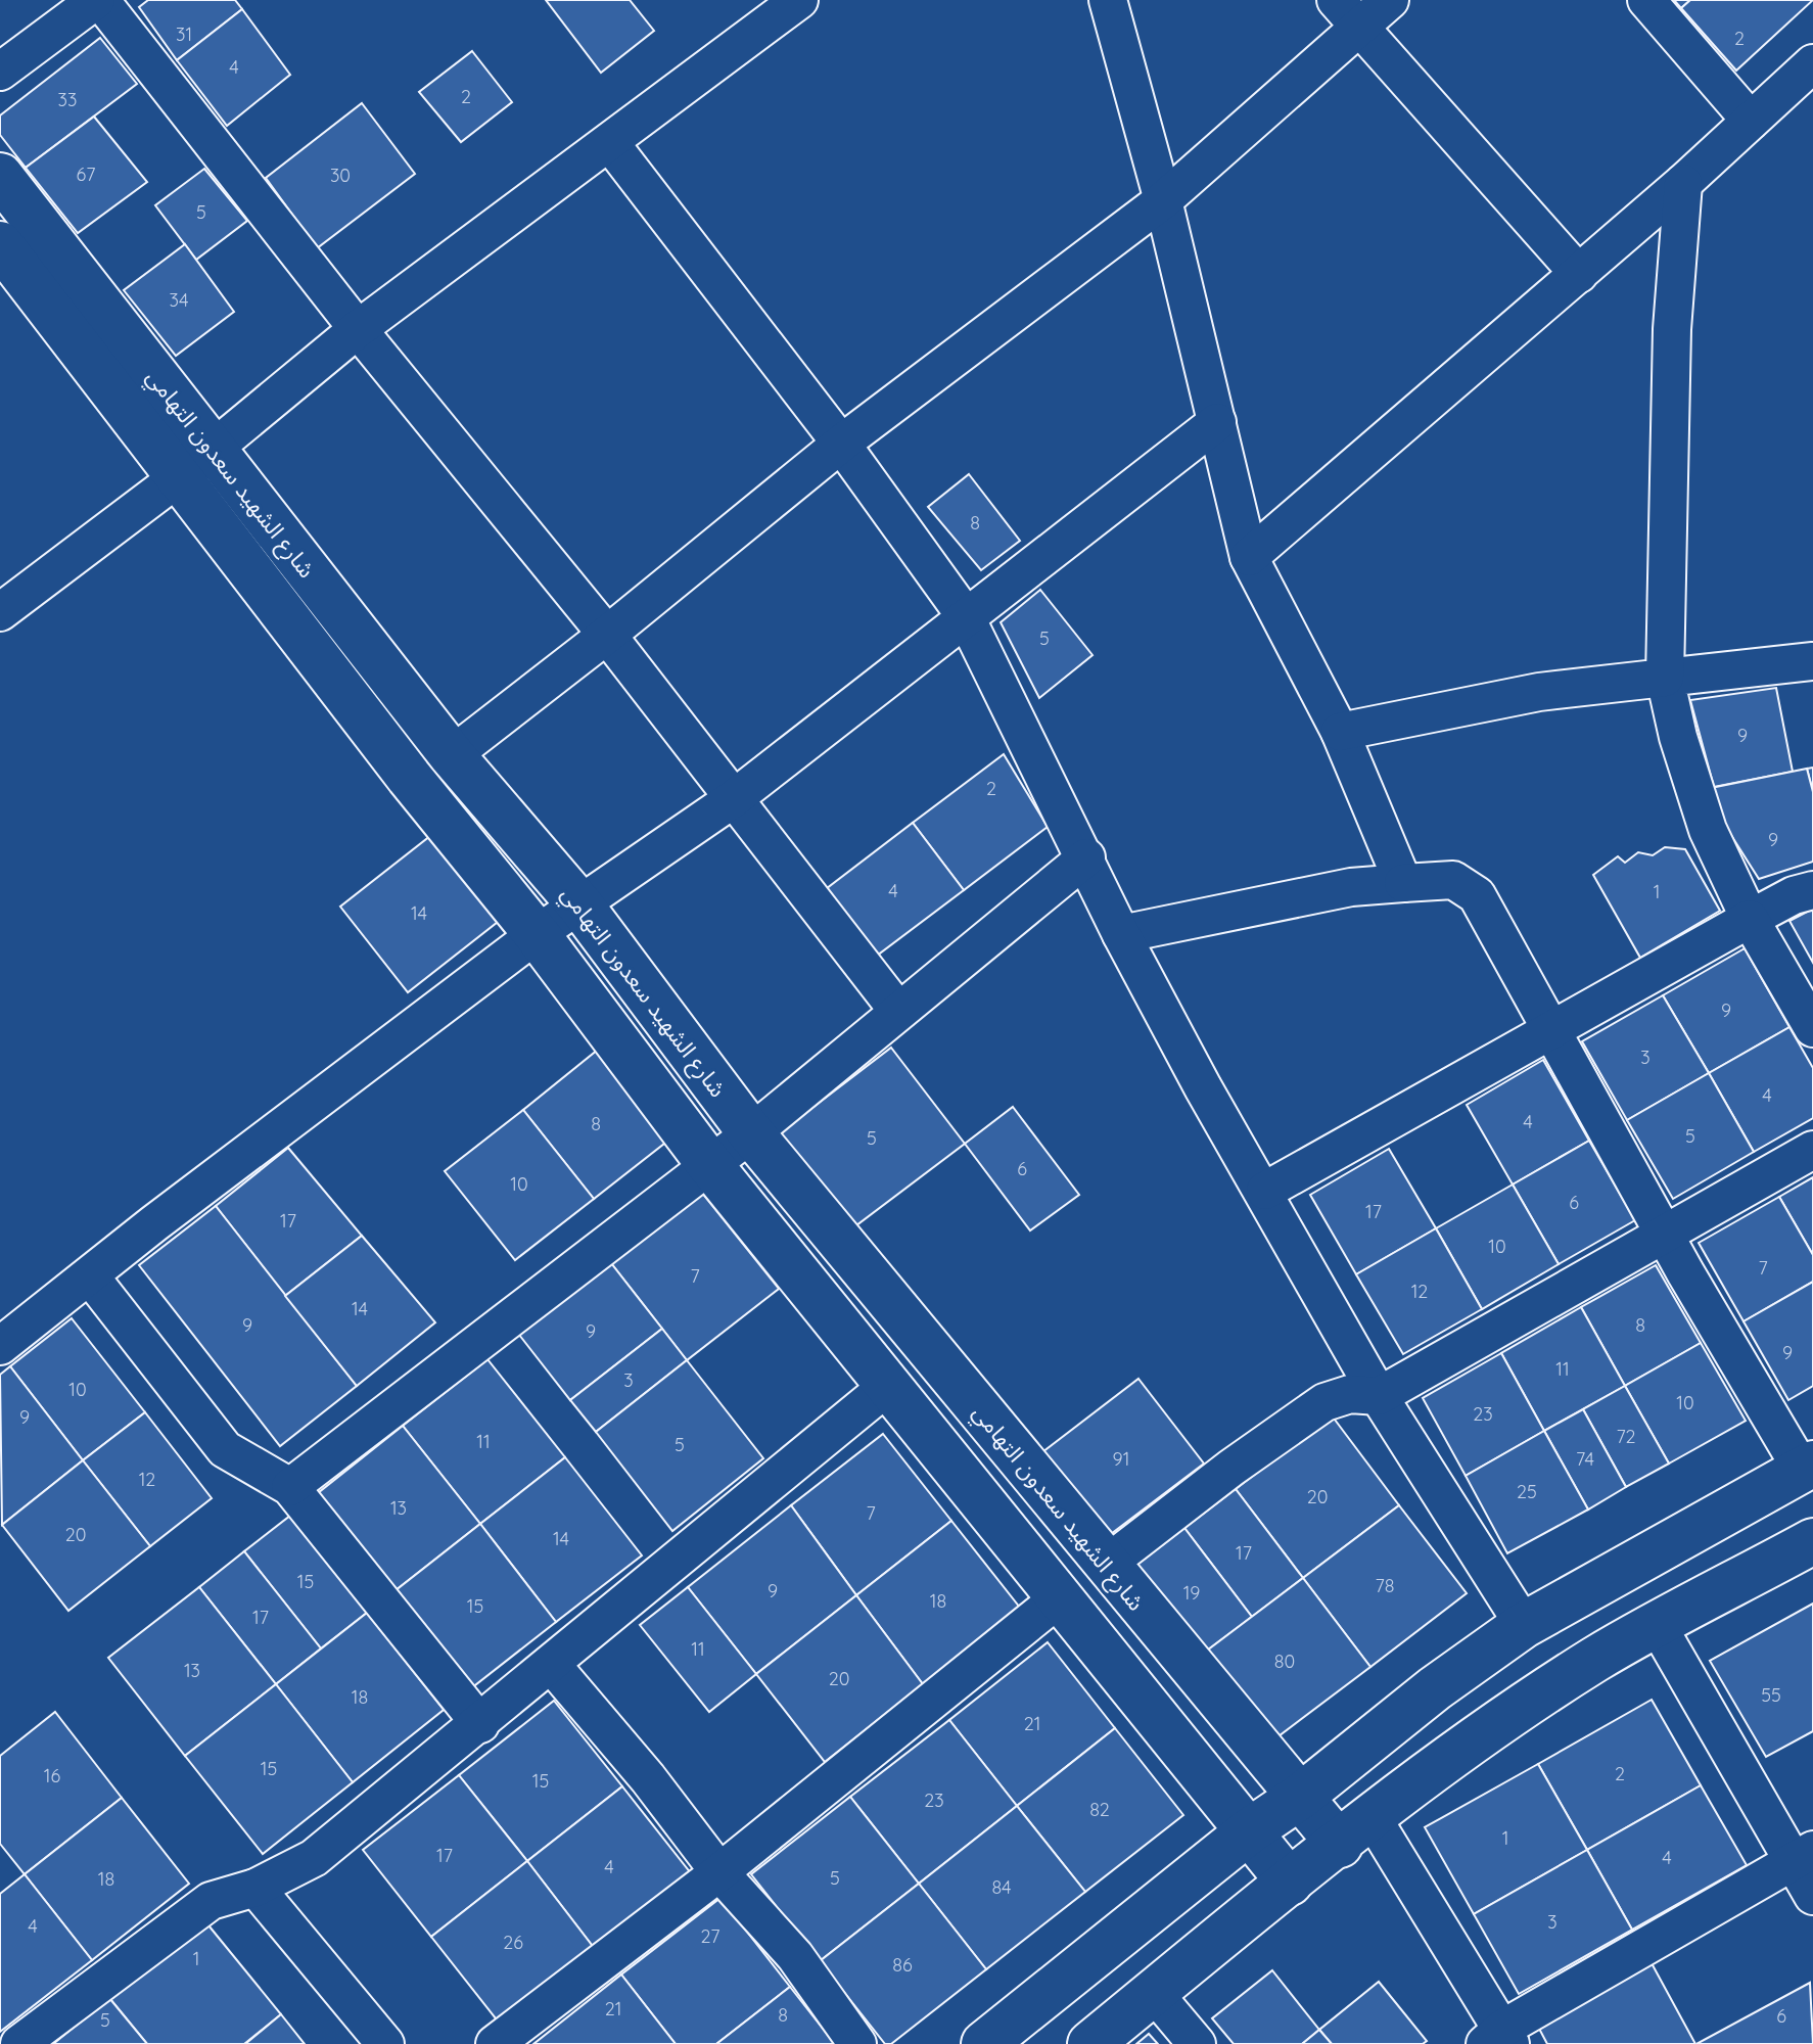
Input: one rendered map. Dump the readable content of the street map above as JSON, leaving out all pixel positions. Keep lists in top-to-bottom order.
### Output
{
  "streets": {
    "street": ["شارع الشهيد سعدون التهامي"]
  },
  "house_numbers": [
    "31",
    "2",
    "4",
    "2",
    "33",
    "67",
    "30",
    "5",
    "34",
    "8",
    "5",
    "9",
    "2",
    "9",
    "4",
    "1",
    "14",
    "9",
    "3",
    "4",
    "4",
    "8",
    "5",
    "5",
    "6",
    "10",
    "6",
    "17",
    "17",
    "10",
    "7",
    "7",
    "12",
    "14",
    "9",
    "8",
    "9",
    "9",
    "11",
    "3",
    "10",
    "10",
    "23",
    "9",
    "72",
    "11",
    "5",
    "91",
    "74",
    "12",
    "25",
    "20",
    "13",
    "7",
    "20",
    "14",
    "17",
    "15",
    "78",
    "9",
    "19",
    "18",
    "15",
    "17",
    "11",
    "80",
    "13",
    "20",
    "55",
    "18",
    "21",
    "15",
    "2",
    "16",
    "15",
    "23",
    "82",
    "1",
    "17",
    "4",
    "4",
    "5",
    "18",
    "84",
    "3",
    "4",
    "27",
    "26",
    "1",
    "86",
    "21",
    "8",
    "6",
    "5"
  ]
}
